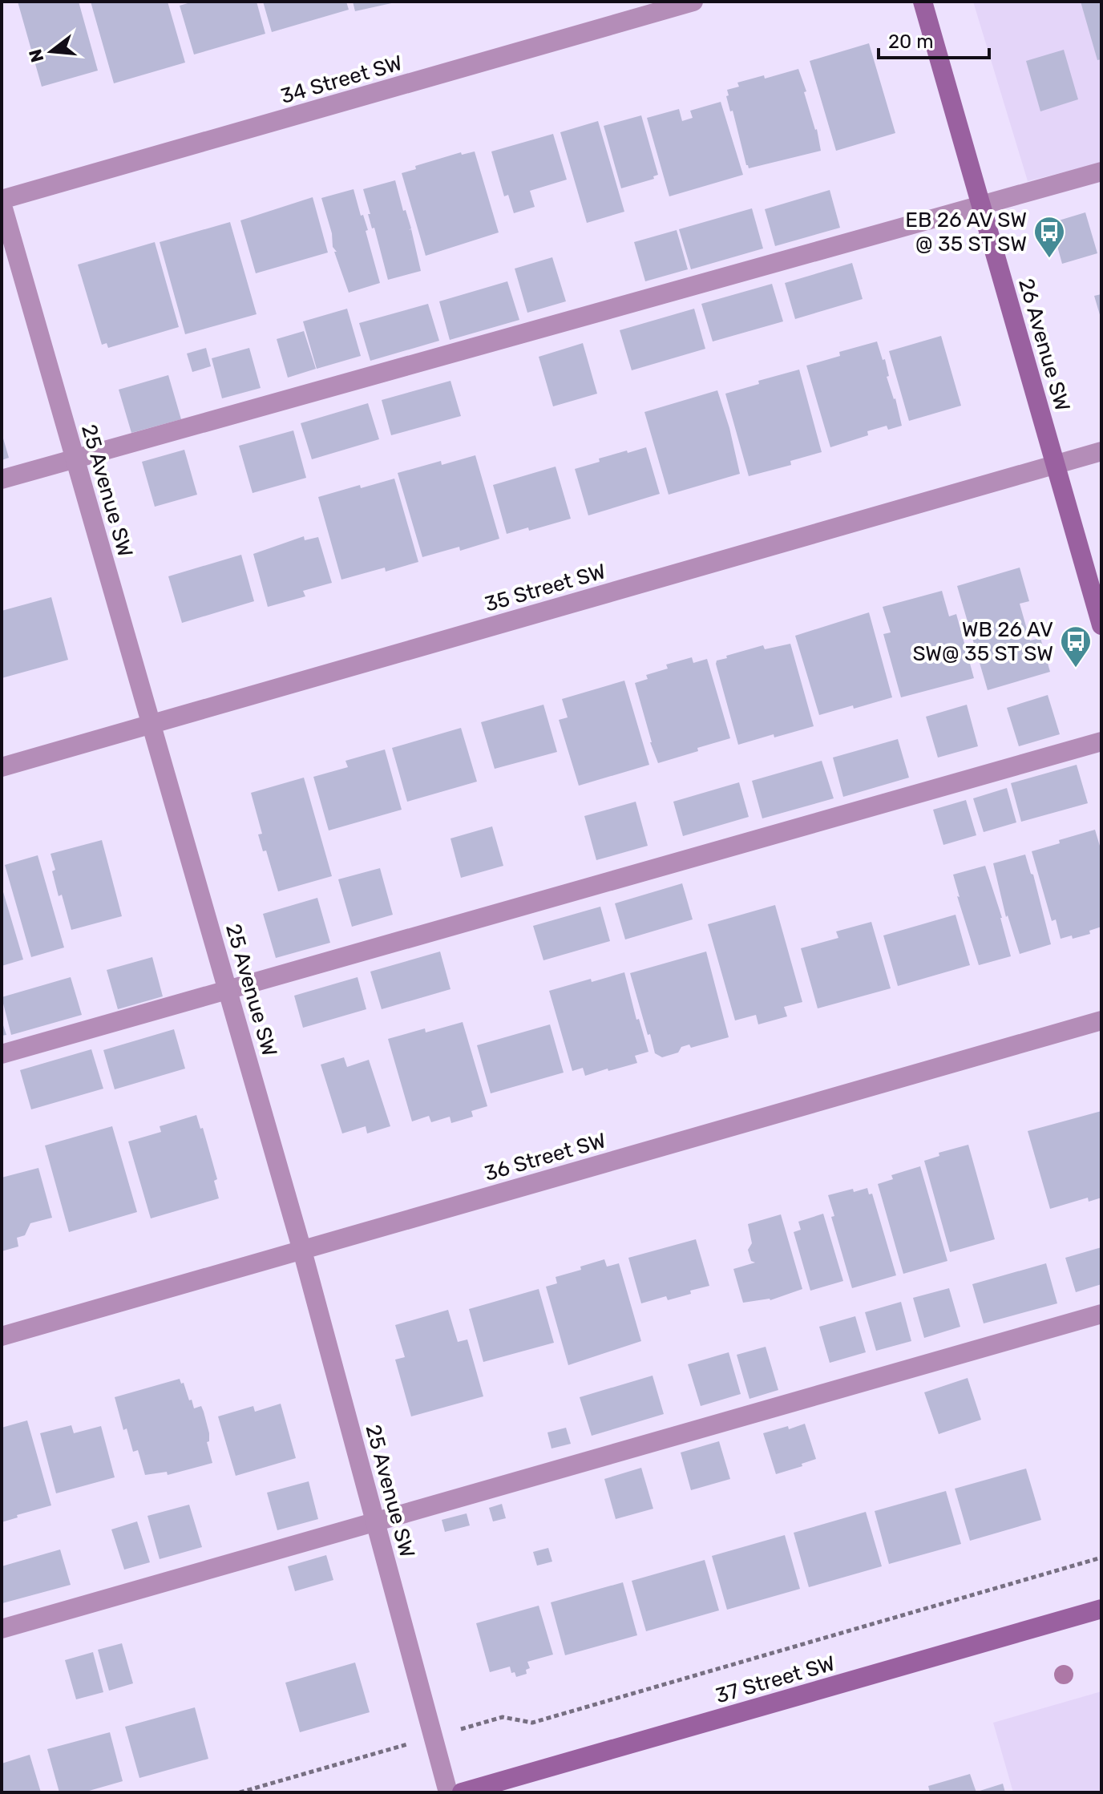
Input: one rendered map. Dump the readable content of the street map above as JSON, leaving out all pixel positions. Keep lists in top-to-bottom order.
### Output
{
  "streets": {
    "main road": ["26 Avenue SW", "37 Street SW"],
    "street": [
      "34 Street SW",
      "25 Avenue SW",
      "35 Street SW",
      "36 Street SW"
    ]
  },
  "crossings": [
    ["34 Street SW", "25 Avenue SW"],
    ["26 Avenue SW", "35 Street SW"],
    ["25 Avenue SW", "35 Street SW"],
    ["25 Avenue SW", "36 Street SW"]
  ],
  "places": {
    "bus stop": ["EB 26 AV SW @ 35 ST SW", "WB 26 AV SW@ 35 ST SW"]
  },
  "scale_bar": "20 m",
  "north": "left"
}
